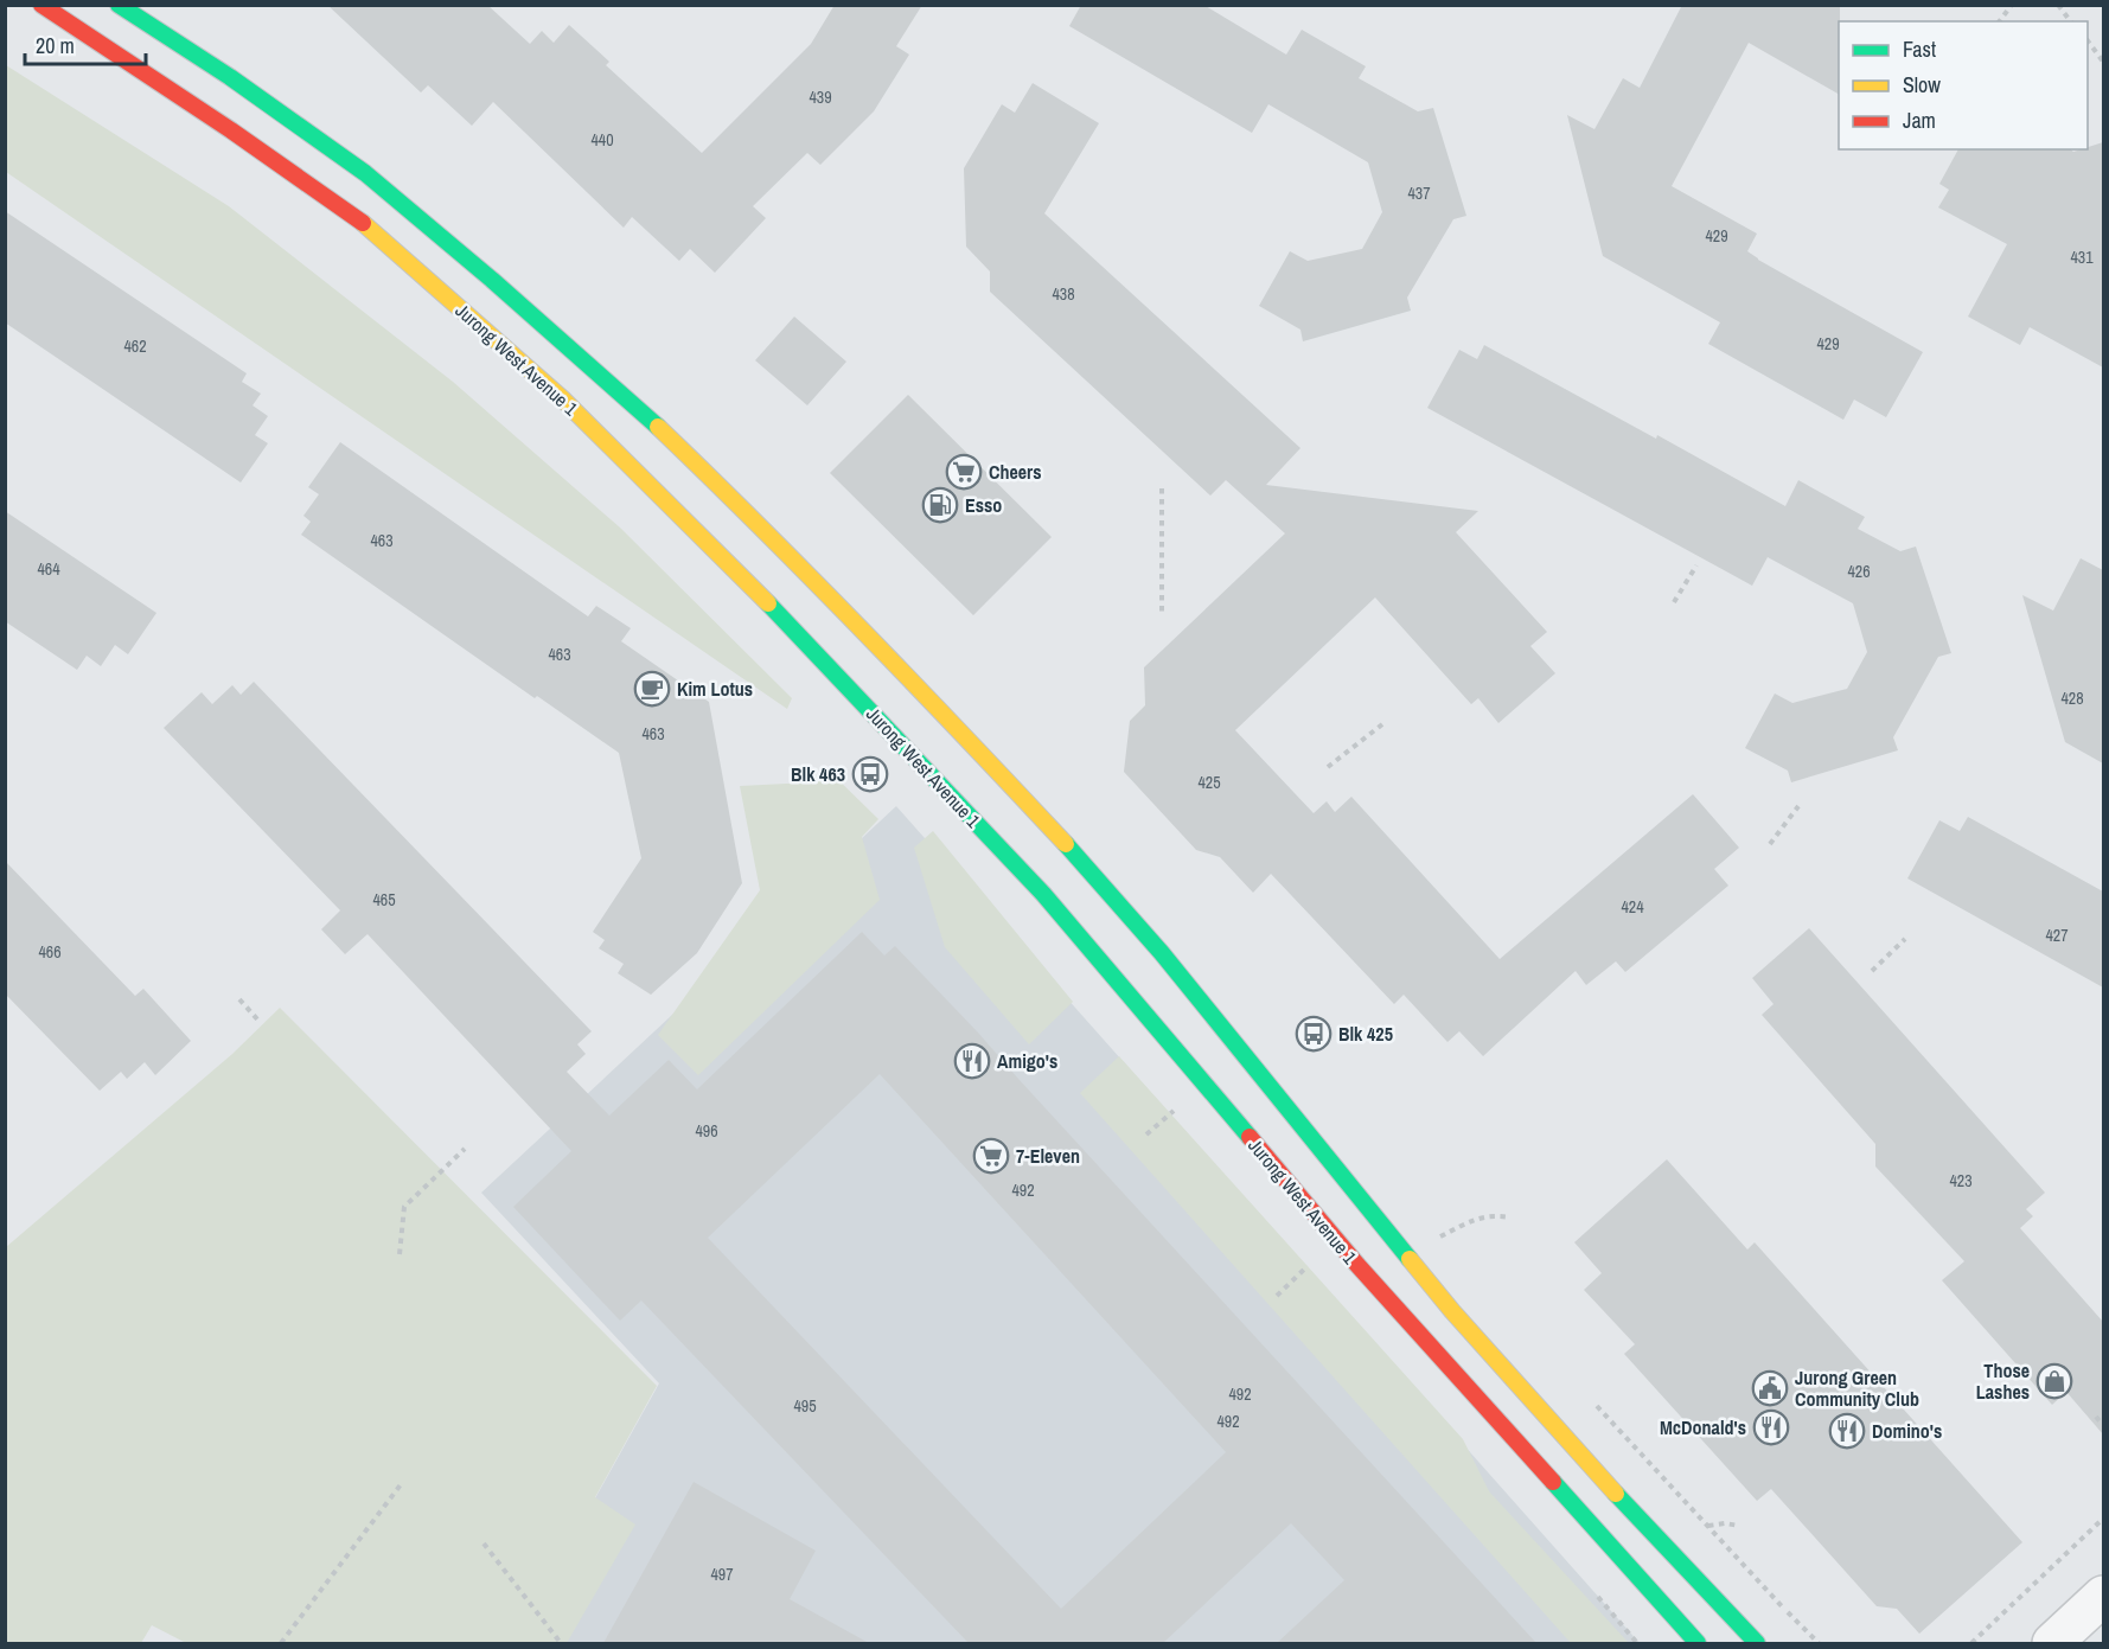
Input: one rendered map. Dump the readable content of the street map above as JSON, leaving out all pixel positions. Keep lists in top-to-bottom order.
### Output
{
  "streets": {
    "street": ["Jurong West Avenue 1"]
  },
  "places": {
    "supermarket": ["Cheers", "7-Eleven"],
    "fuel station": ["Esso"],
    "cafe": ["Kim Lotus"],
    "bus stop": ["Blk 463", "Blk 425"],
    "restaurant": ["Amigo's", "McDonald's", "Domino's"],
    "shop": ["Those Lashes"],
    "public building": ["Jurong Green Community Club"]
  },
  "house_numbers": [
    "439",
    "440",
    "437",
    "429",
    "431",
    "438",
    "429",
    "462",
    "463",
    "464",
    "426",
    "463",
    "428",
    "463",
    "425",
    "465",
    "424",
    "427",
    "466",
    "496",
    "423",
    "492",
    "492",
    "495",
    "492",
    "497"
  ],
  "legend": ["Fast", "Slow", "Jam"],
  "scale_bar": "20 m"
}
